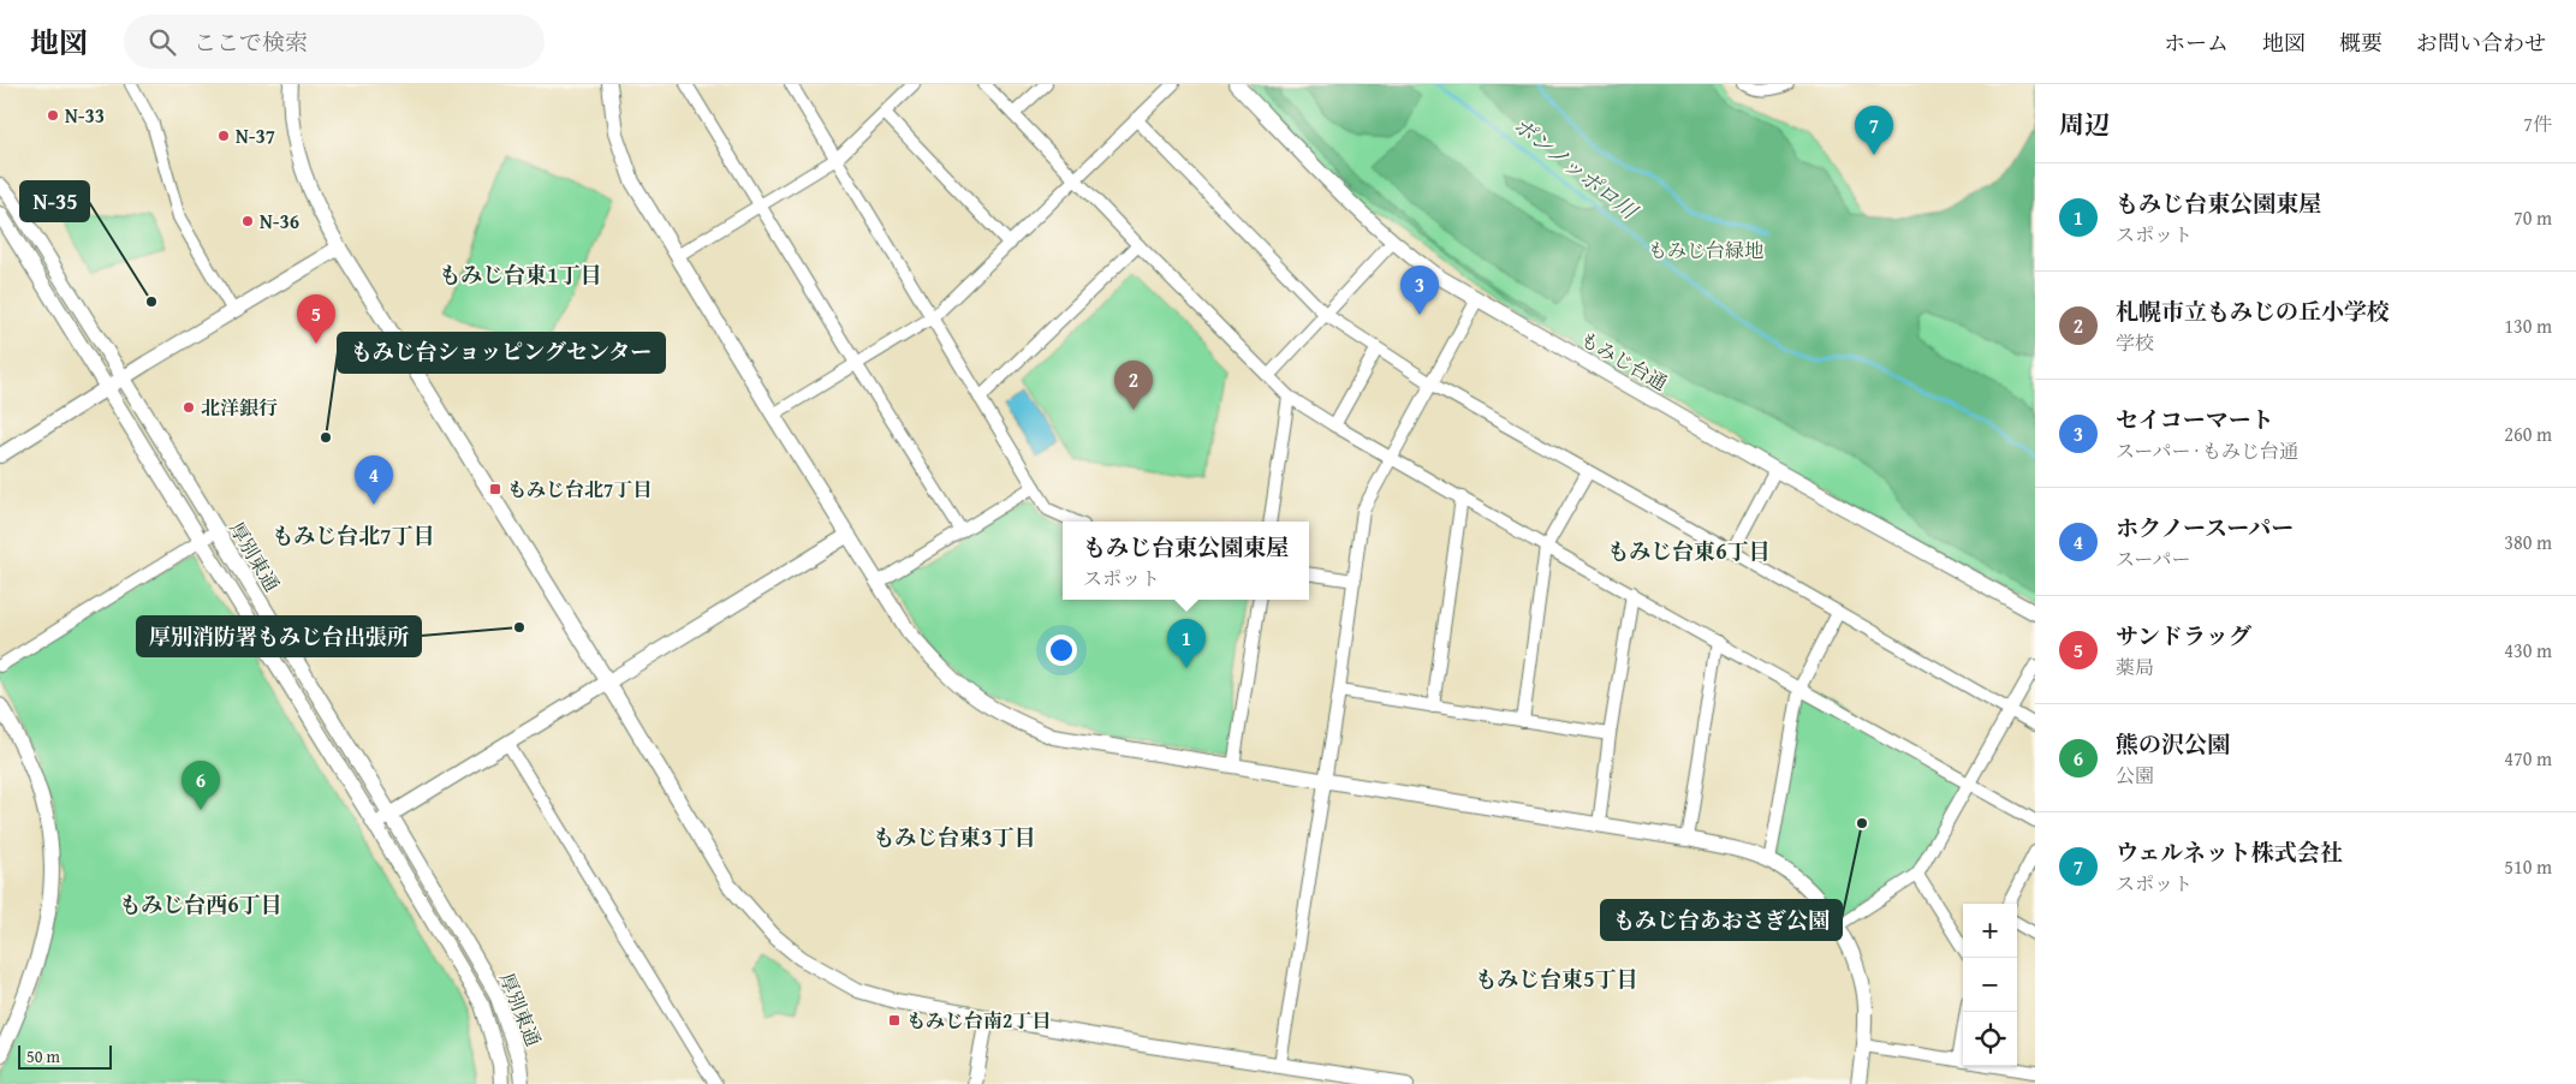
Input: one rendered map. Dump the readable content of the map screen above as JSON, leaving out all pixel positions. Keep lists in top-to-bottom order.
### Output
{
  "streets": {
    "street": ["もみじ台通", "厚別東通"]
  },
  "districts": [
    "もみじ台東1丁目",
    "もみじ台北7丁目",
    "もみじ台東6丁目",
    "もみじ台東3丁目",
    "もみじ台西6丁目",
    "もみじ台東5丁目"
  ],
  "water": ["ポンノッポロ川"],
  "parks": ["もみじ台緑地"],
  "places": {
    "other": [
      "N-33",
      "N-37",
      "N-36",
      "N-35",
      "北洋銀行",
      "もみじ台ショッピングセンター",
      "厚別消防署もみじ台出張所",
      "もみじ台あおさぎ公園"
    ],
    "transit": ["もみじ台北7丁目", "もみじ台南2丁目"]
  },
  "scale_bar": "50 m",
  "page": {
    "header": "地図",
    "search": "ここで検索",
    "nav": [
      "ホーム",
      "地図",
      "概要",
      "お問い合わせ"
    ],
    "heading": ["周辺", "7件"],
    "pins": [
      "7",
      "3",
      "5",
      "2",
      "4",
      "1",
      "6"
    ],
    "list": [
      {
        "mark": "1",
        "name": "もみじ台東公園東屋",
        "note": "スポット",
        "value": "70 m"
      },
      {
        "mark": "2",
        "name": "札幌市立もみじの丘小学校",
        "note": "学校",
        "value": "130 m"
      },
      {
        "mark": "3",
        "name": "セイコーマート",
        "note": "スーパー · もみじ台通",
        "value": "260 m"
      },
      {
        "mark": "4",
        "name": "ホクノースーパー",
        "note": "スーパー",
        "value": "380 m"
      },
      {
        "mark": "5",
        "name": "サンドラッグ",
        "note": "薬局",
        "value": "430 m"
      },
      {
        "mark": "6",
        "name": "熊の沢公園",
        "note": "公園",
        "value": "470 m"
      },
      {
        "mark": "7",
        "name": "ウェルネット株式会社",
        "note": "スポット",
        "value": "510 m"
      }
    ],
    "popup": ["もみじ台東公園東屋", "スポット"],
    "map_buttons": ["+", "−"],
    "scale": "50 m"
  }
}
